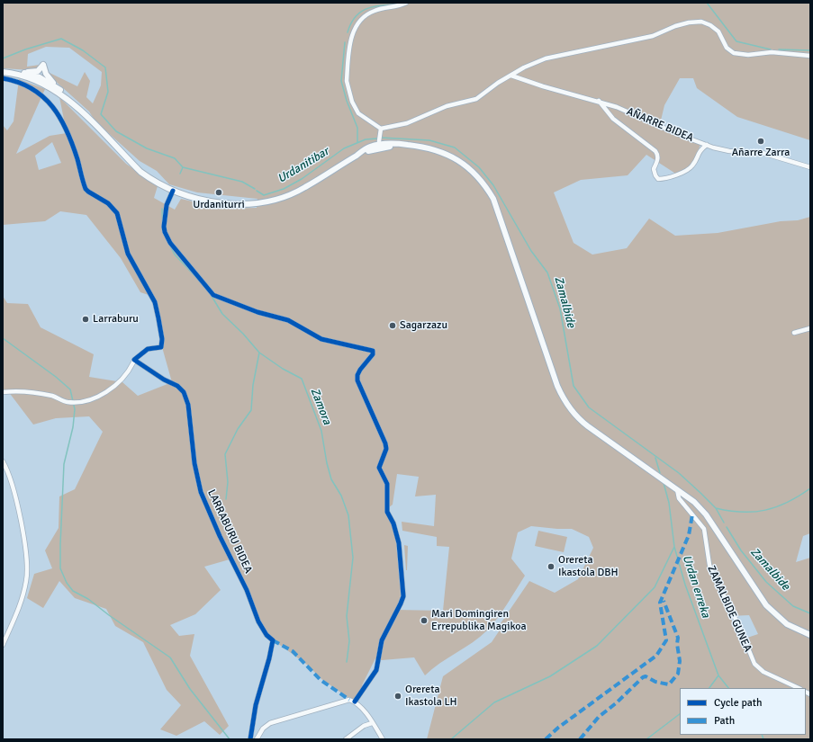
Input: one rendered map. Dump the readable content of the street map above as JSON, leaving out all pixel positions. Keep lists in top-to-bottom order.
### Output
{
  "streets": {
    "street": ["AÑARRE BIDEA", "LARRABURU BIDEA", "ZAMALBIDE GUNEA"]
  },
  "water": [
    "Urdanitibar",
    "Zamalbide",
    "Zamora",
    "Urdan erreka"
  ],
  "places": [
    "Añarre Zarra",
    "Urdaniturri",
    "Larraburu",
    "Sagarzazu",
    "Orereta Ikastola DBH",
    "Mari Domingiren Errepublika Magikoa",
    "Orereta Ikastola LH"
  ],
  "legend": ["Cycle path", "Path"]
}
